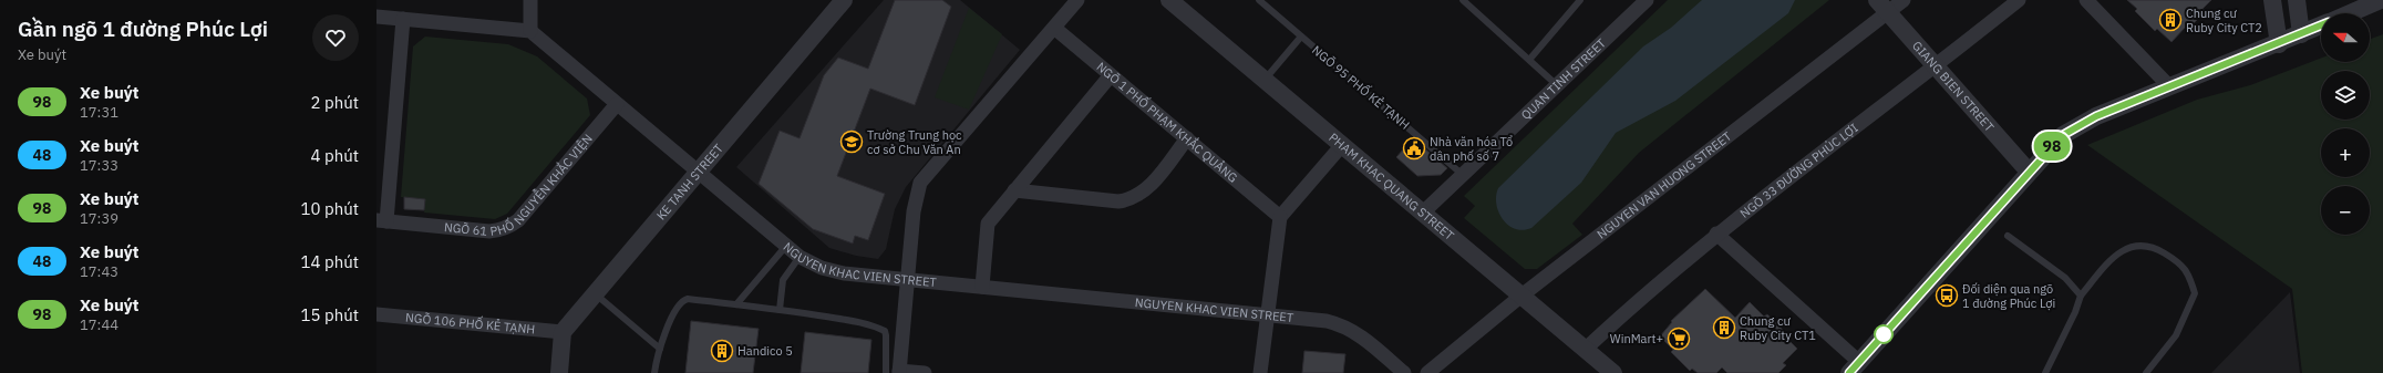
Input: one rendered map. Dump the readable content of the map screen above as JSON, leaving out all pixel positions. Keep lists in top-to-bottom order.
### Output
{
  "streets": {
    "street": [
      "QUAN TINH STREET",
      "GIANG BIEN STREET",
      "NGÕ 1 PHỐ PHẠM KHẮC QUẢNG",
      "NGÕ 33 ĐƯỜNG PHÚC LỢI",
      "NGÕ 61 PHỐ NGUYỄN KHẮC VIỆN",
      "KE TANH STREET",
      "NGUYEN VAN HUONG STREET",
      "PHAM KHAC QUANG STREET",
      "NGUYEN KHAC VIEN STREET",
      "NGÕ 106 PHỐ KẺ TẠNH"
    ],
    "lane": ["NGÕ 95 PHỐ KẺ TẠNH"]
  },
  "crossings": [
    ["QUAN TINH STREET", "NGÕ 95 PHỐ KẺ TẠNH"],
    ["QUAN TINH STREET", "PHAM KHAC QUANG STREET"],
    ["GIANG BIEN STREET", "NGÕ 33 ĐƯỜNG PHÚC LỢI"],
    ["GIANG BIEN STREET", "NGUYEN VAN HUONG STREET"],
    ["NGÕ 33 ĐƯỜNG PHÚC LỢI", "PHAM KHAC QUANG STREET"],
    ["NGÕ 61 PHỐ NGUYỄN KHẮC VIỆN", "NGUYEN KHAC VIEN STREET"],
    ["KE TANH STREET", "NGUYEN KHAC VIEN STREET"],
    ["KE TANH STREET", "NGÕ 106 PHỐ KẺ TẠNH"],
    ["NGUYEN VAN HUONG STREET", "PHAM KHAC QUANG STREET"]
  ],
  "places": {
    "building": ["Chung cư Ruby City CT2", "Chung cư Ruby City CT1", "Handico 5"],
    "school or university": ["Trường Trung học cơ sở Chu Văn An"],
    "public building": ["Nhà văn hóa Tổ dân phố số 7"],
    "bus stop": ["Đối diện qua ngõ 1 đường Phúc Lợi"],
    "supermarket": ["WinMart+"]
  },
  "lines": ["bus line 98"],
  "north": "left",
  "page": {
    "heading": ["Gần ngõ 1 đường Phúc Lợi", "Xe buýt"],
    "on_map": "98",
    "map_buttons": ["+", "−"],
    "list": [
      {
        "mark": "98",
        "name": "Xe buýt",
        "note": "17:31",
        "value": "2 phút"
      },
      {
        "mark": "48",
        "name": "Xe buýt",
        "note": "17:33",
        "value": "4 phút"
      },
      {
        "mark": "98",
        "name": "Xe buýt",
        "note": "17:39",
        "value": "10 phút"
      },
      {
        "mark": "48",
        "name": "Xe buýt",
        "note": "17:43",
        "value": "14 phút"
      },
      {
        "mark": "98",
        "name": "Xe buýt",
        "note": "17:44",
        "value": "15 phút"
      }
    ]
  }
}
